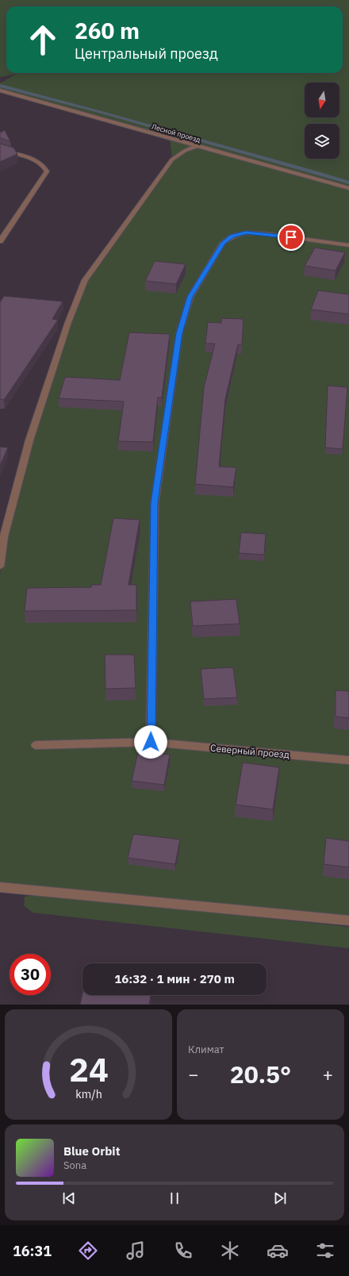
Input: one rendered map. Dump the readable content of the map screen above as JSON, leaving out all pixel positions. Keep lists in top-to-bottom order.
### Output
{
  "streets": {
    "street": ["Лесной проезд", "Северный проезд"]
  },
  "north": "bottom",
  "page": {
    "turn": ["260 m", "Центральный проезд"],
    "limit": "30",
    "trip": "16:32 · 1 мин · 270 m",
    "tile": "Климат",
    "heat": ["−", "20.5°", "+"],
    "song": ["Blue Orbit", "Sona"],
    "tabs": "16:31",
    "gauge": ["24", "km/h"]
  }
}
